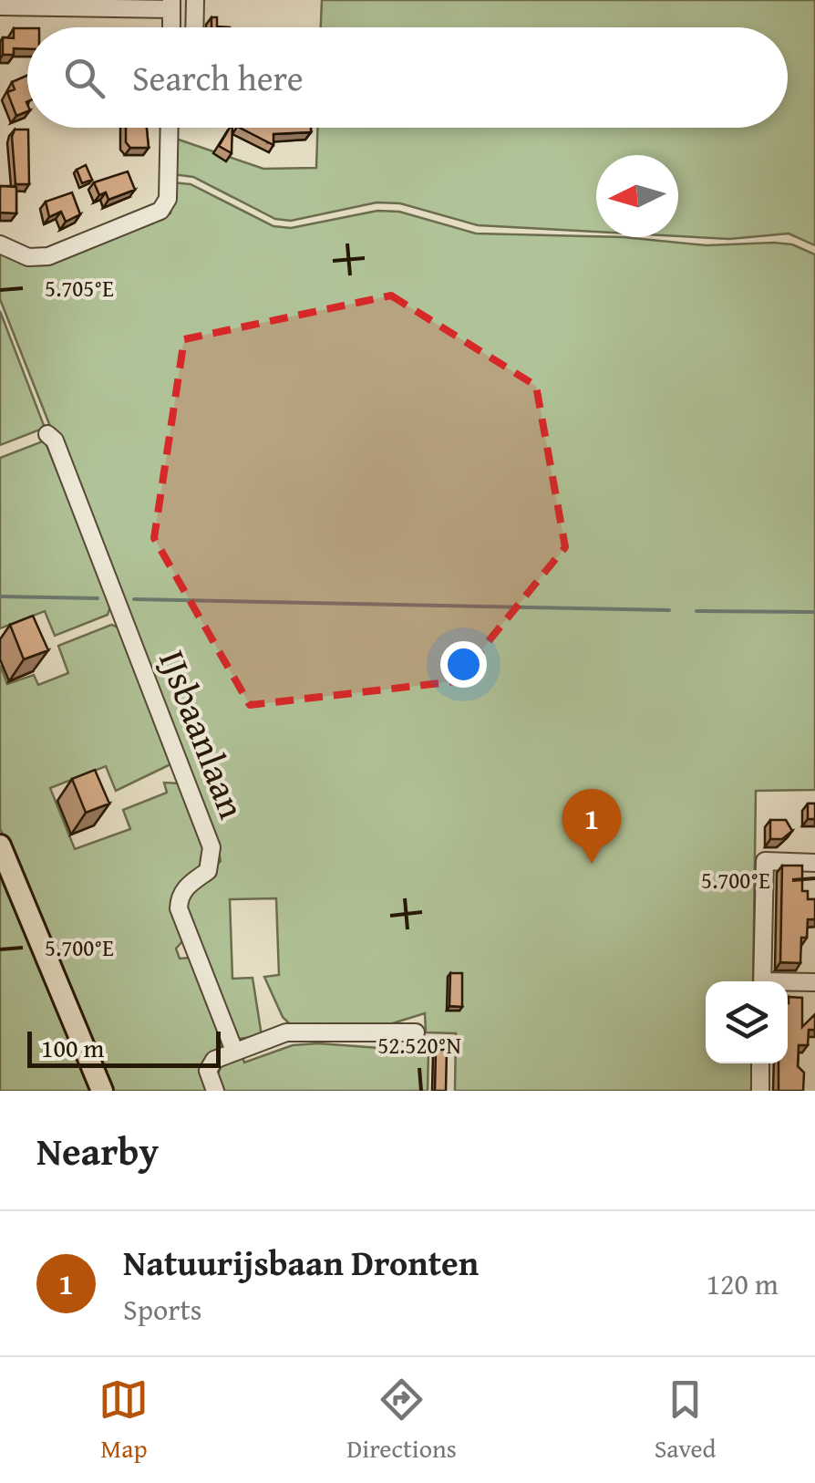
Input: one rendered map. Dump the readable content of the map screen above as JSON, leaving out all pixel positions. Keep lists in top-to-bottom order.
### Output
{
  "streets": {
    "street": ["IJsbaanlaan"]
  },
  "scale_bar": "100 m",
  "north": "left",
  "page": {
    "search": "Search here",
    "pins": "1",
    "scale": "100 m",
    "heading": "Nearby",
    "list": [
      {
        "mark": "1",
        "name": "Natuurijsbaan Dronten",
        "note": "Sports",
        "value": "120 m"
      }
    ],
    "nav": ["Map", "Directions", "Saved"]
  },
  "coordinates": ["5.705°E", "5.700°E", "52.520°N"]
}
